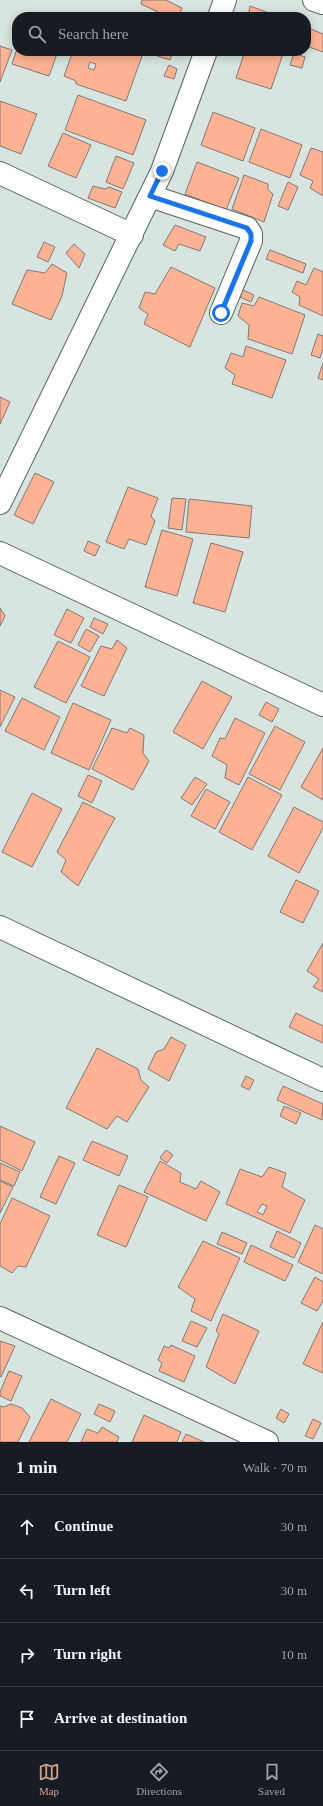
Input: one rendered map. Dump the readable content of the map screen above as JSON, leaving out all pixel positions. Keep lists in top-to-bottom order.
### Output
{
  "page": {
    "search": "Search here",
    "heading": ["1 min", "Walk · 70 m"],
    "list": [
      ["Continue", "30 m"],
      ["Turn left", "30 m"],
      ["Turn right", "10 m"],
      "Arrive at destination"
    ],
    "nav": ["Map", "Directions", "Saved"]
  }
}
